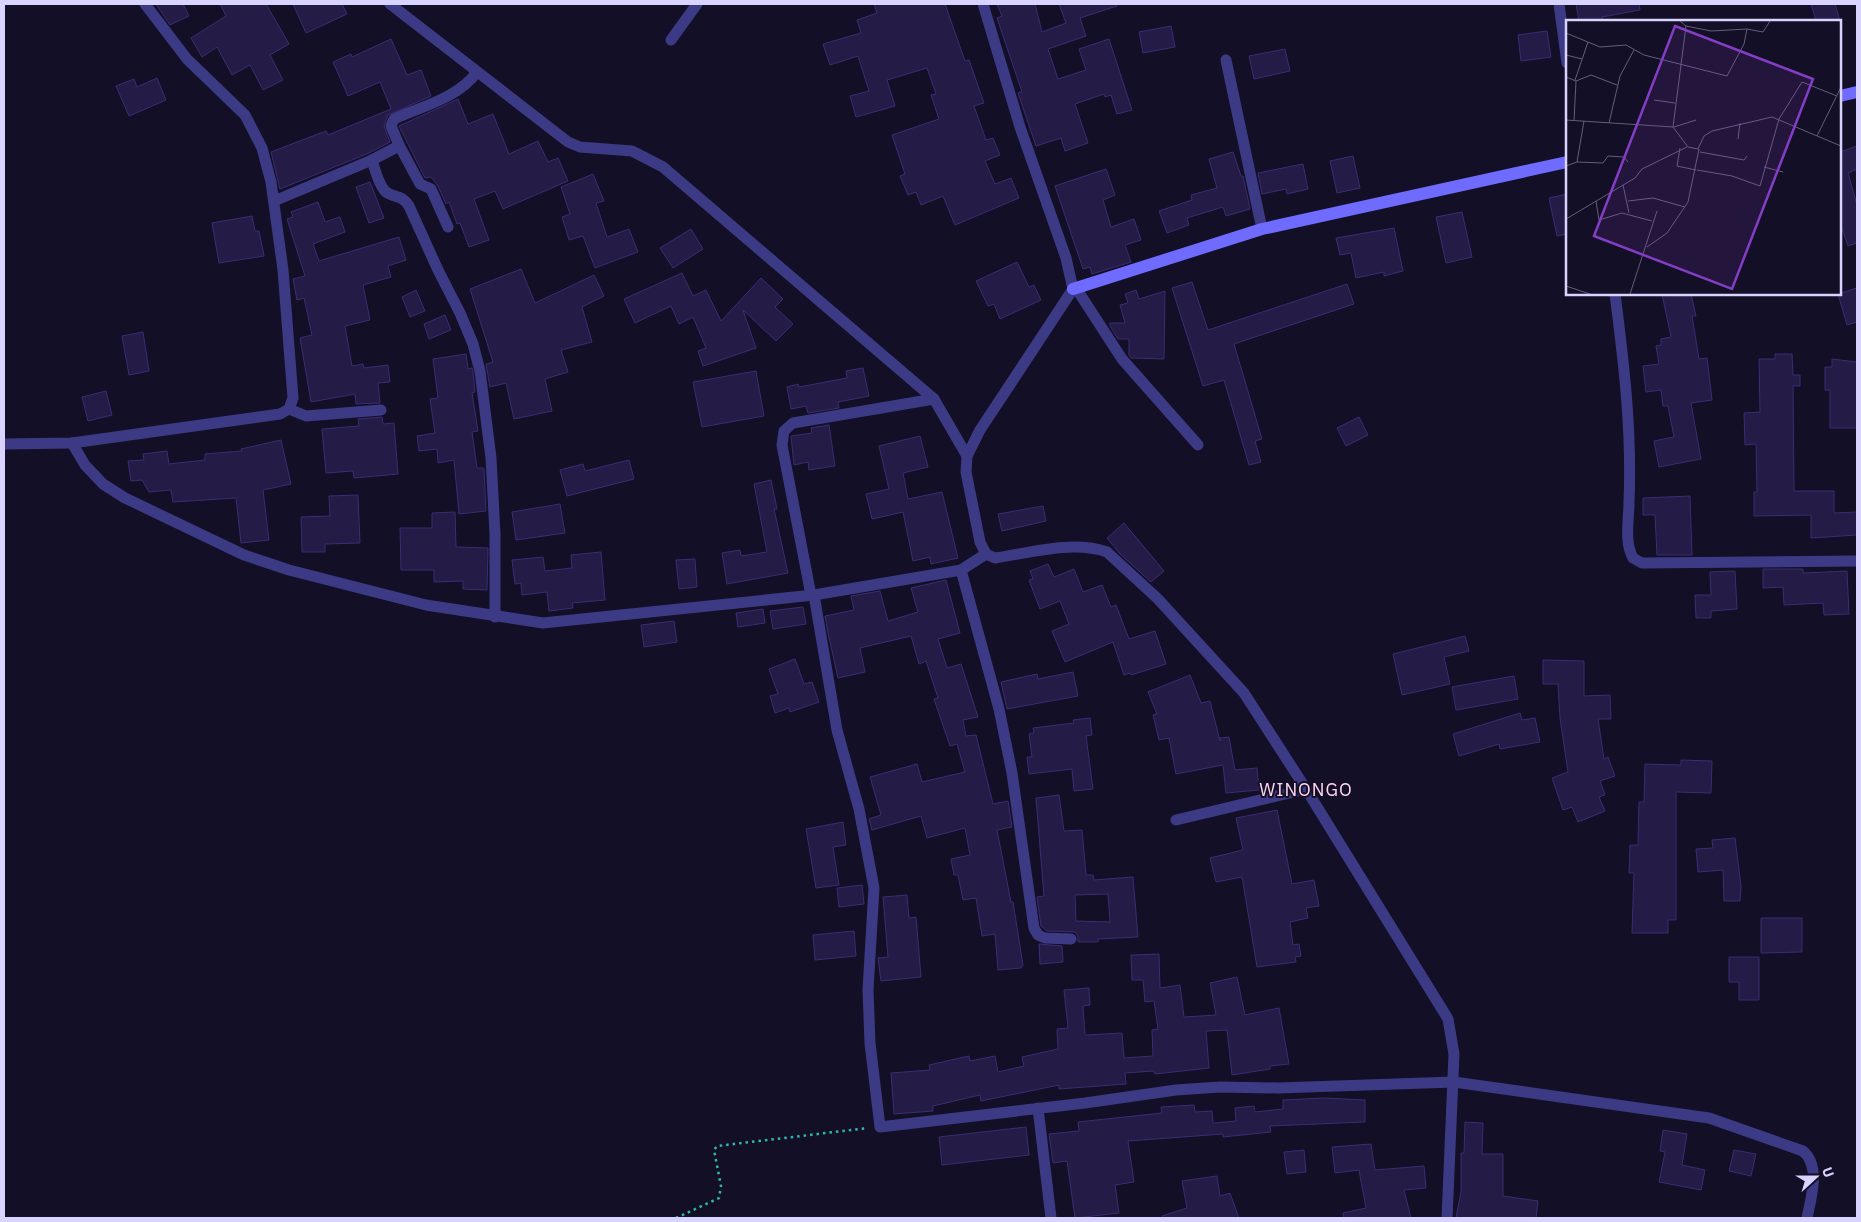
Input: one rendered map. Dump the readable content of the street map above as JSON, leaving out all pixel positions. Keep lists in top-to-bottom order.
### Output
{
  "districts": ["WINONGO"],
  "north": "right"
}
